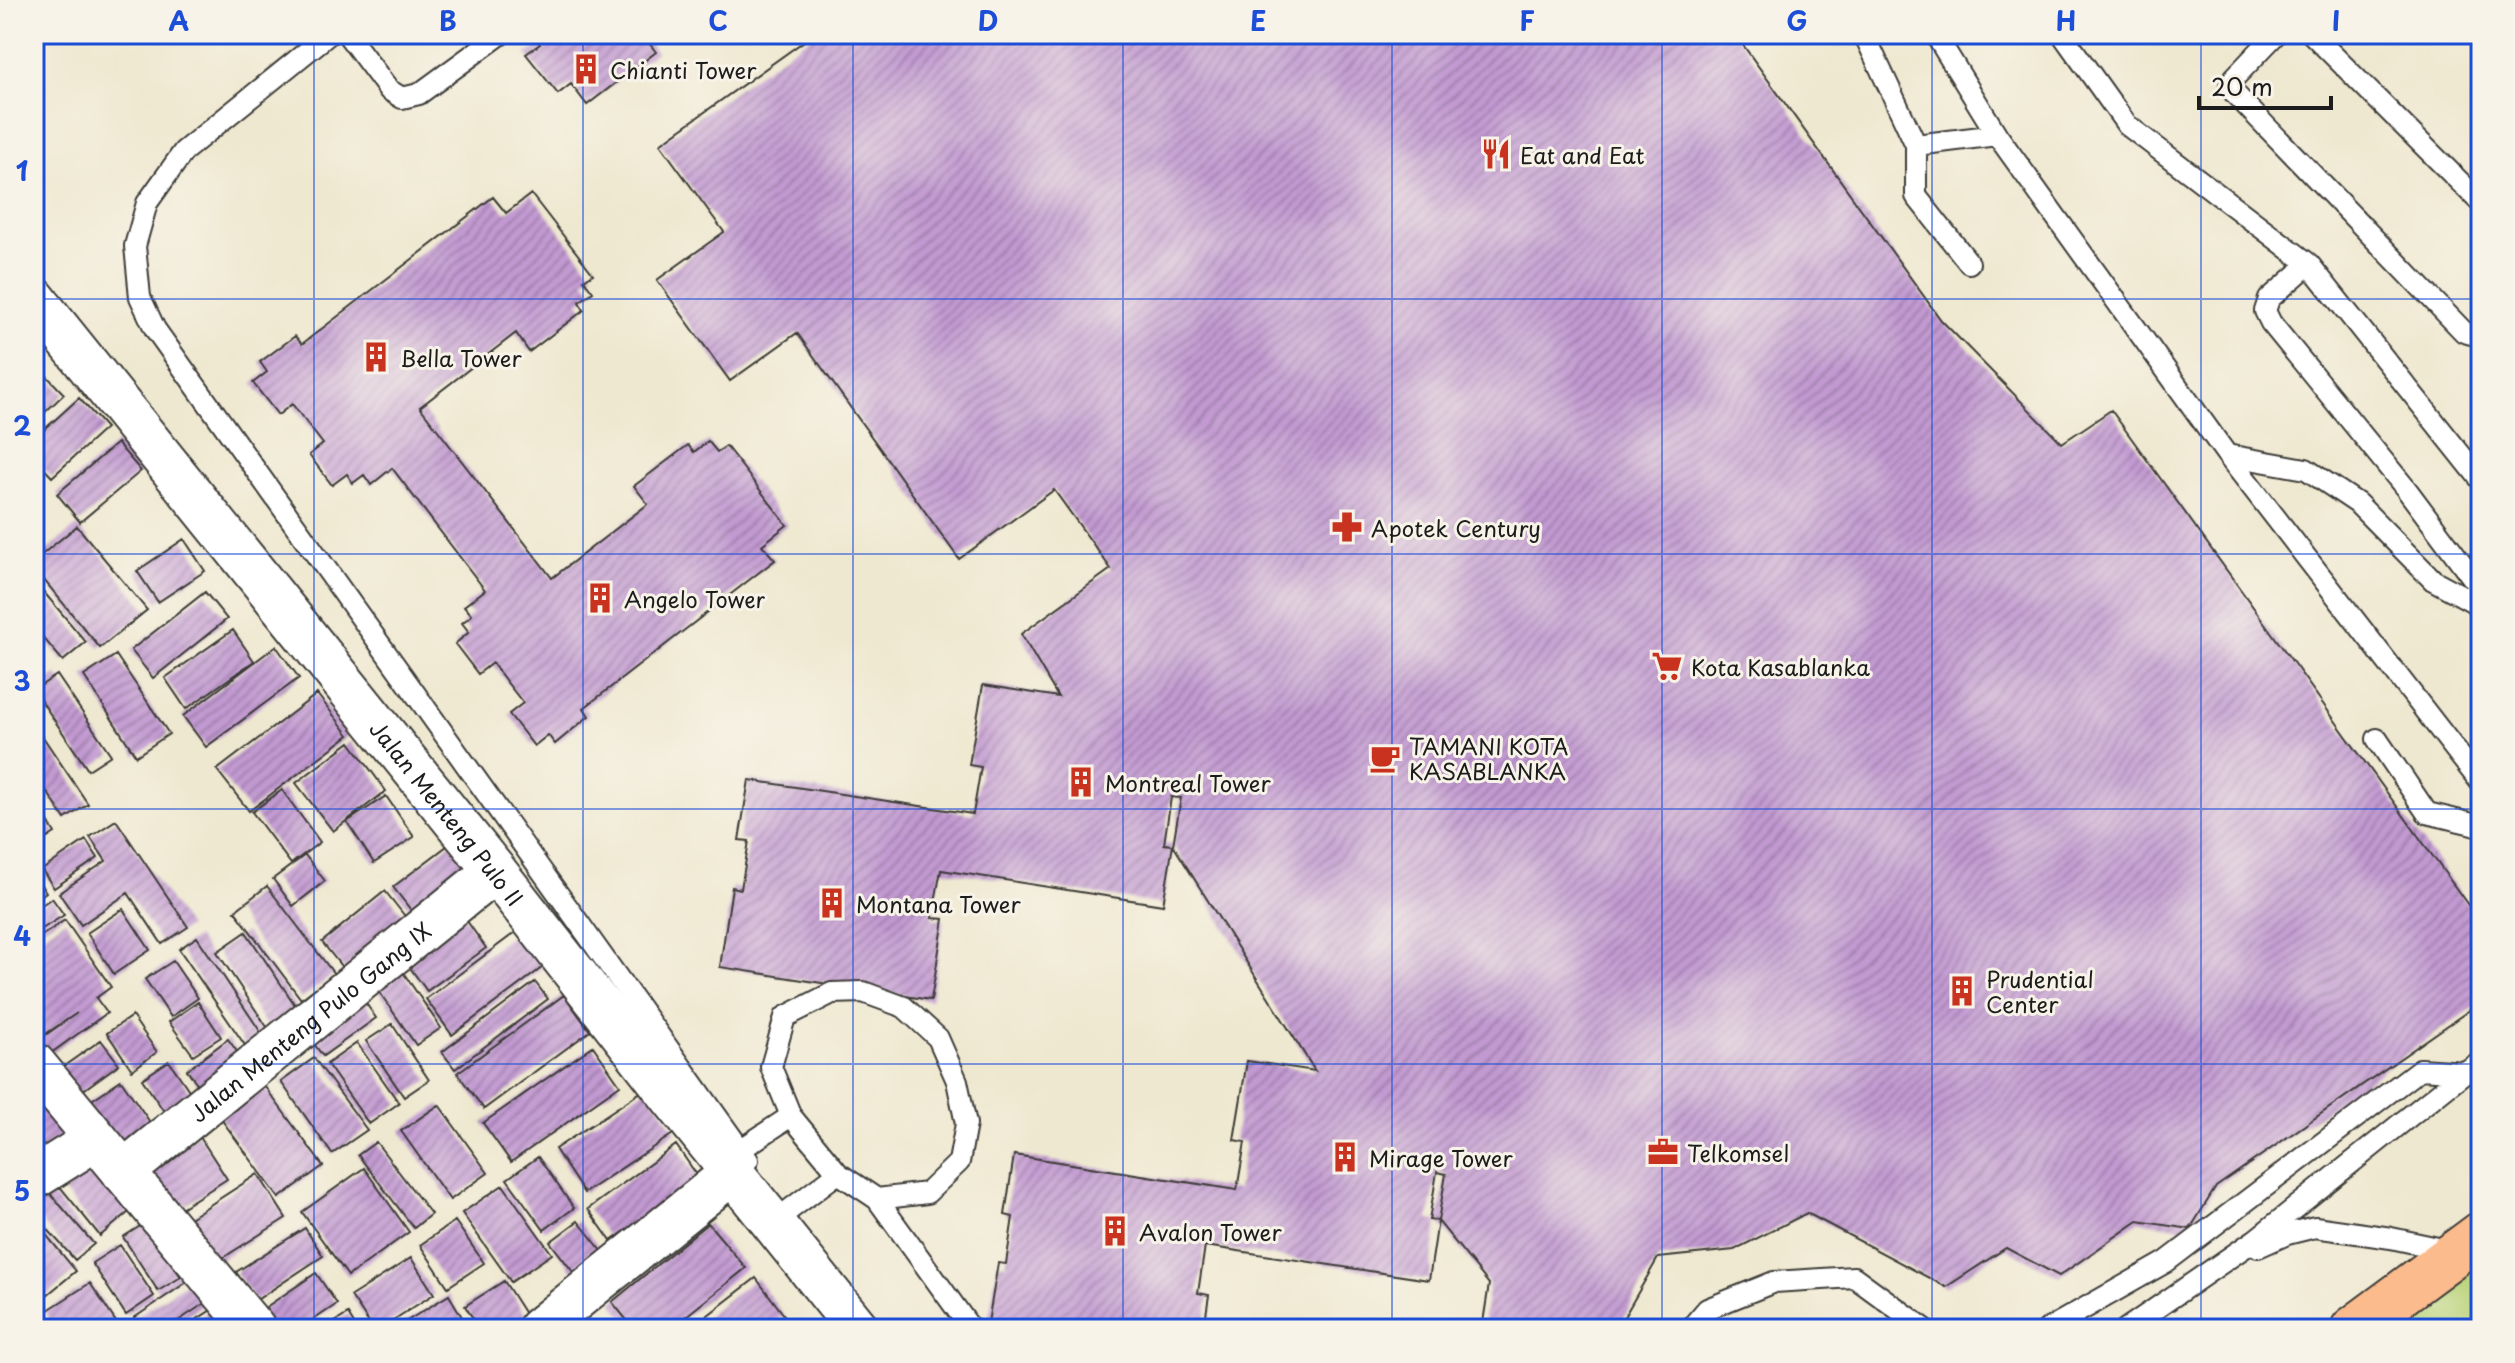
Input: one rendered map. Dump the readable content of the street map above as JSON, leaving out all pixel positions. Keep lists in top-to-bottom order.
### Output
{
  "streets": {
    "street": ["Jalan Menteng Pulo II", "Jalan Menteng Pulo Gang IX"]
  },
  "crossings": [
    ["Jalan Menteng Pulo II", "Jalan Menteng Pulo Gang IX"]
  ],
  "places": {
    "building": [
      "Chianti Tower",
      "Bella Tower",
      "Angelo Tower",
      "Montreal Tower",
      "Montana Tower",
      "Prudential Center",
      "Mirage Tower",
      "Avalon Tower"
    ],
    "restaurant": ["Eat and Eat"],
    "pharmacy": ["Apotek Century"],
    "supermarket": ["Kota Kasablanka"],
    "cafe": ["TAMANI KOTA KASABLANKA"],
    "office": ["Telkomsel"]
  },
  "scale_bar": "20 m",
  "grid": {
    "columns": [
      "A",
      "B",
      "C",
      "D",
      "E",
      "F",
      "G",
      "H",
      "I"
    ],
    "rows": [
      "1",
      "2",
      "3",
      "4",
      "5"
    ]
  }
}
